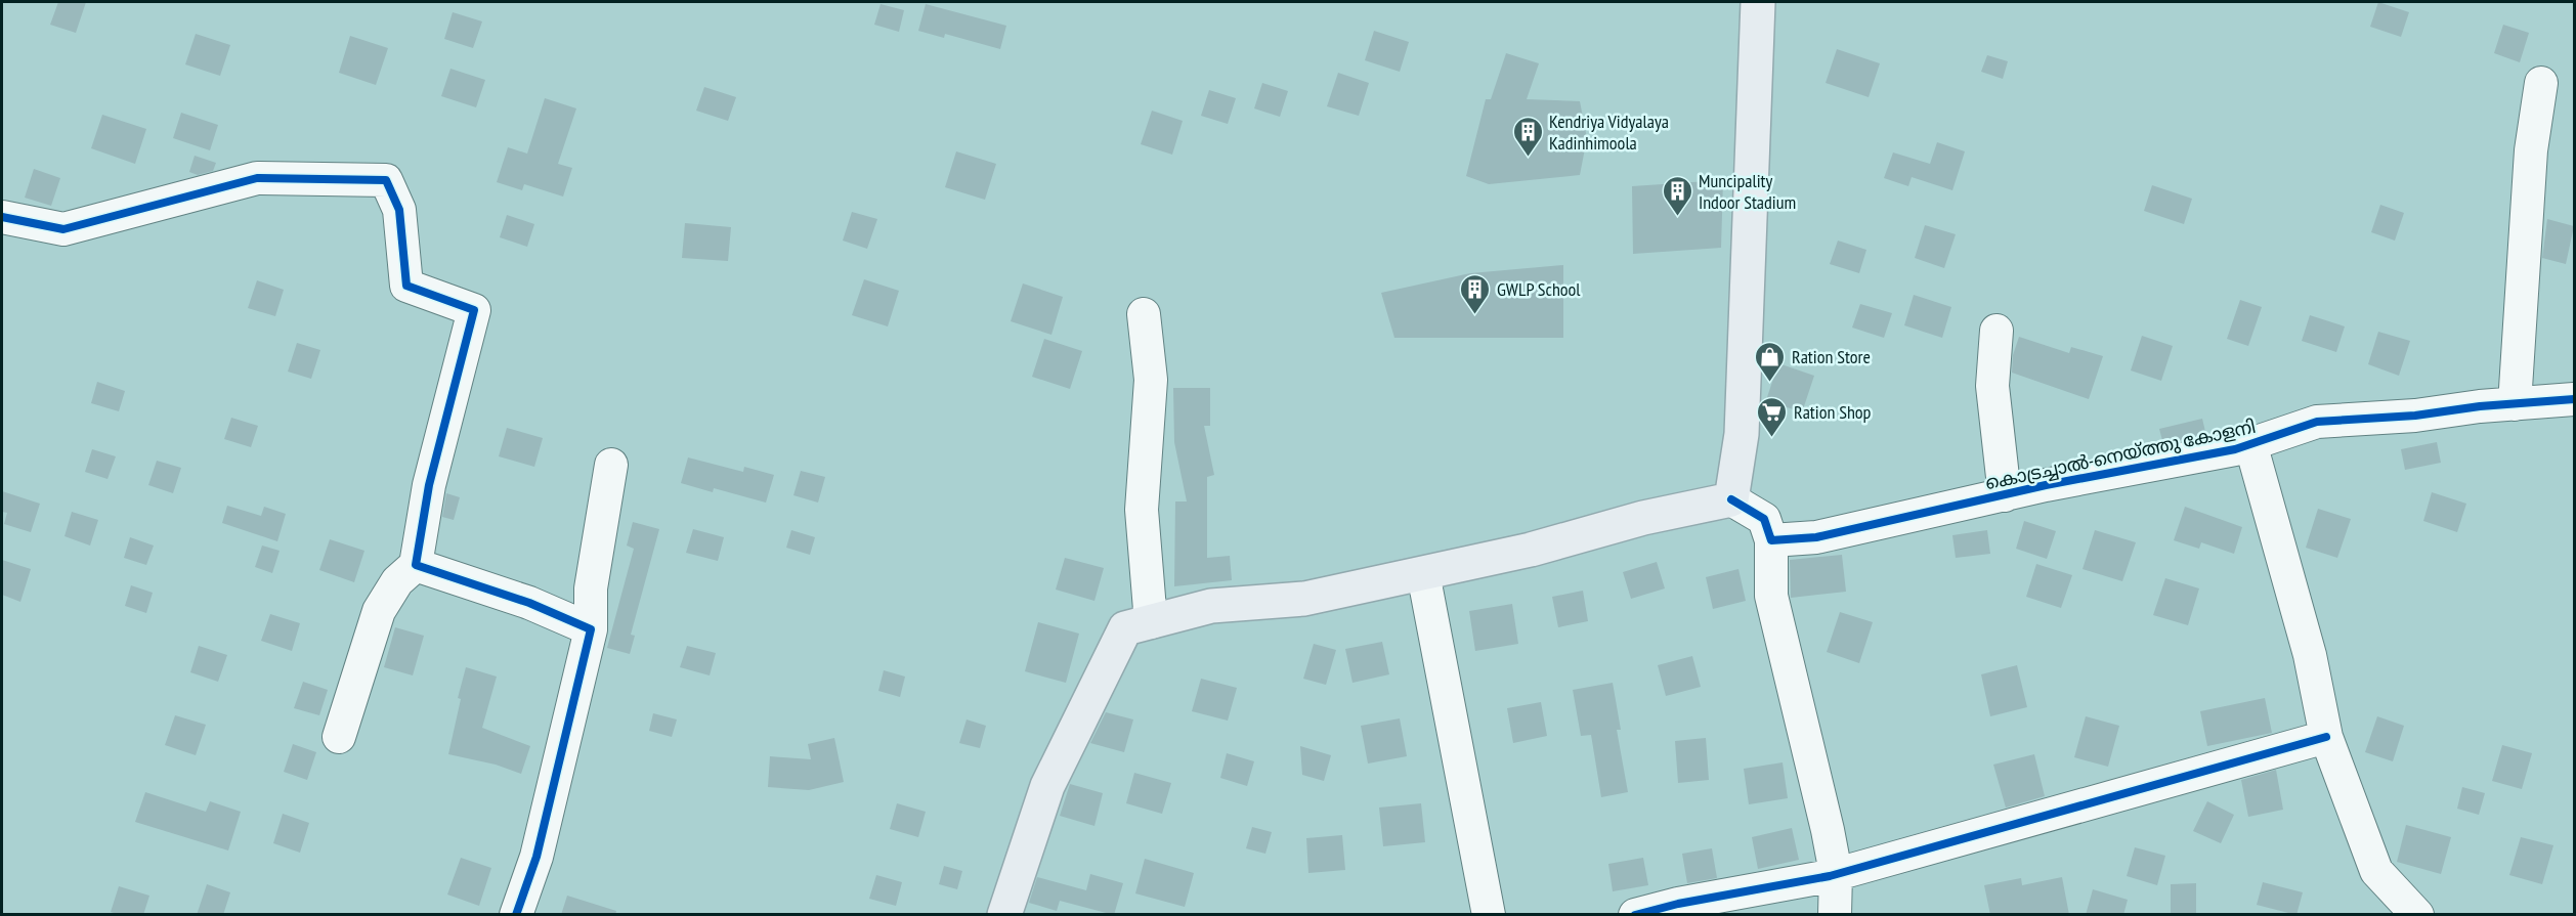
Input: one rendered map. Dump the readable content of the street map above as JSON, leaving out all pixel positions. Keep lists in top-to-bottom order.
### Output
{
  "streets": {
    "street": ["കൊട്രച്ചാൽ-നെയ്ത്തു കോളനി"]
  },
  "places": {
    "building": ["Kendriya Vidyalaya Kadinhimoola", "Muncipality Indoor Stadium", "GWLP School"],
    "shop": ["Ration Store"],
    "supermarket": ["Ration Shop"]
  }
}
